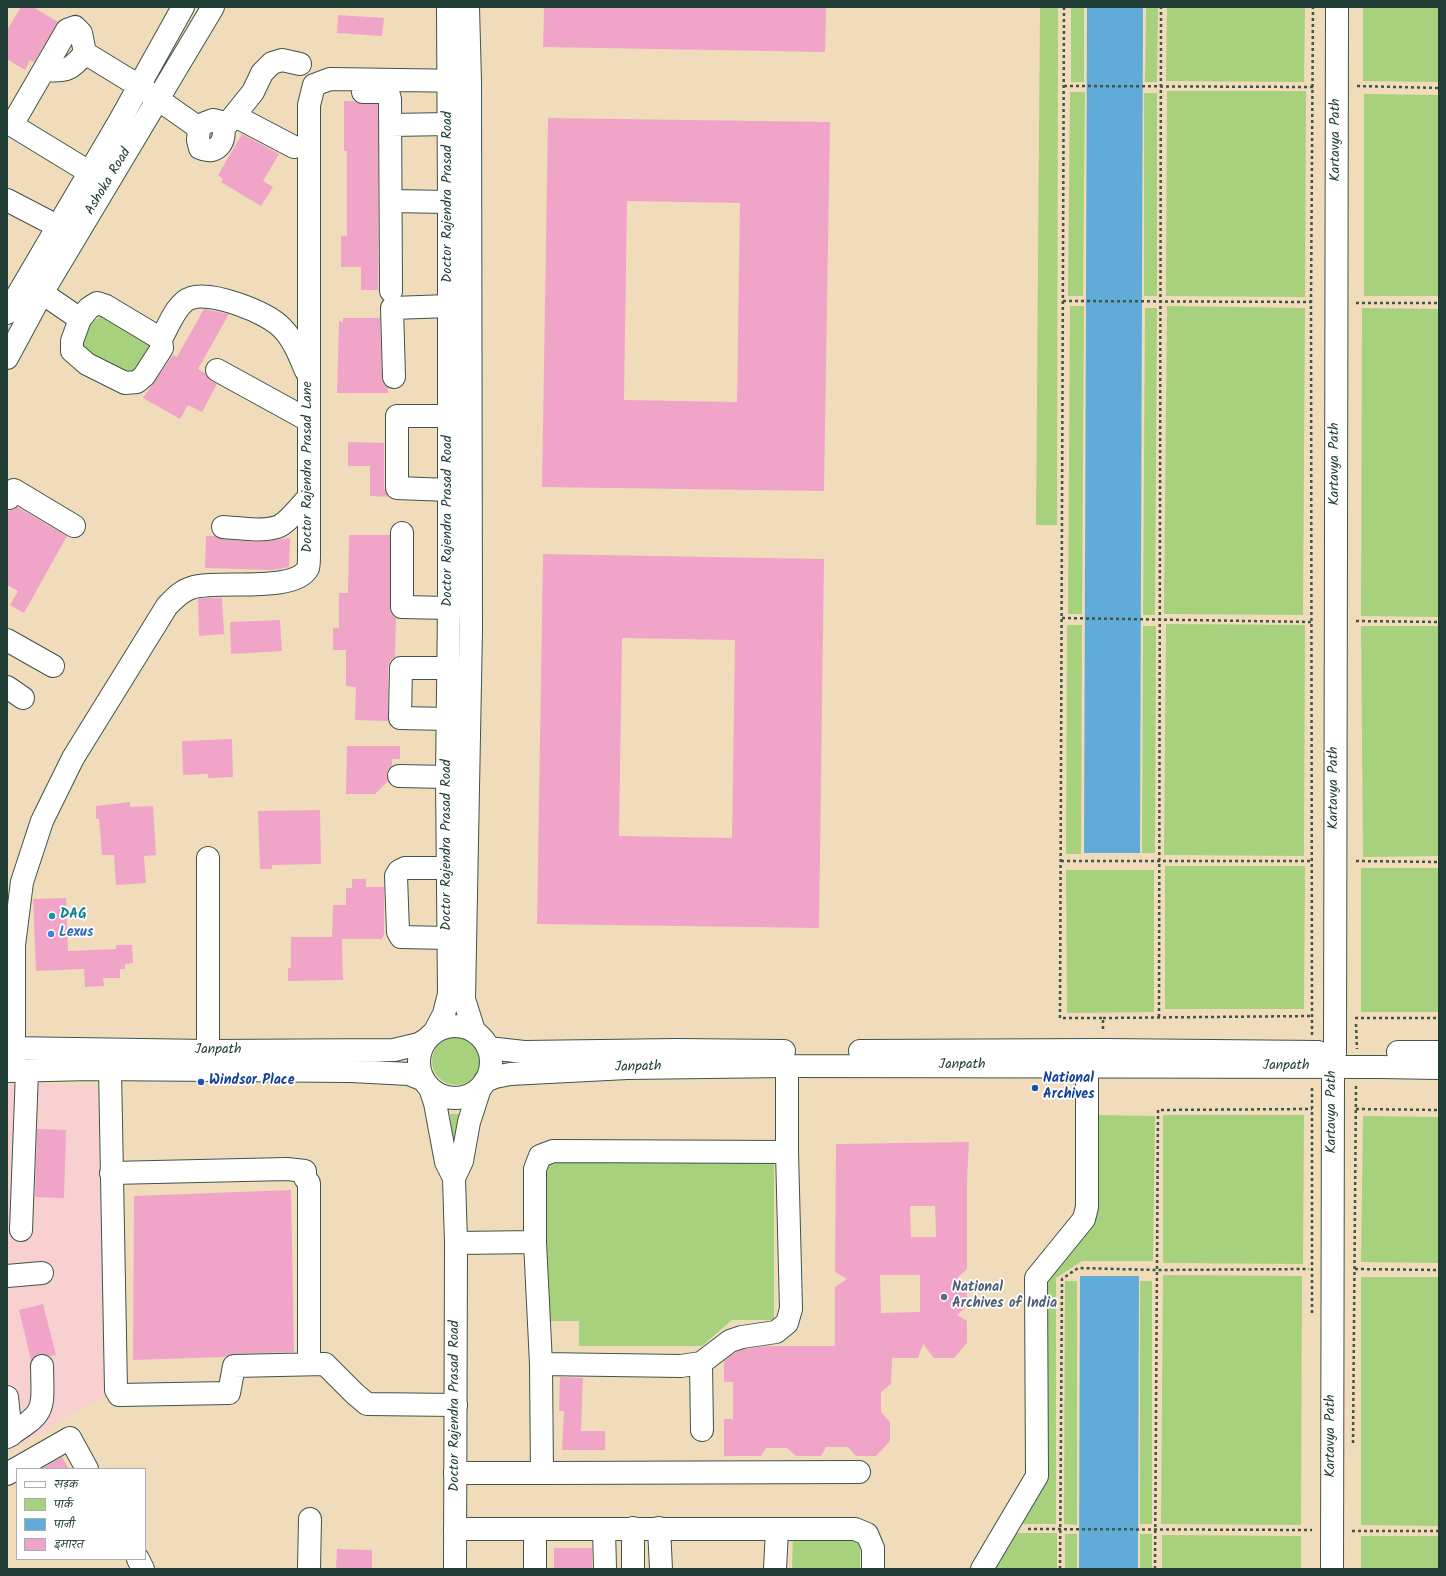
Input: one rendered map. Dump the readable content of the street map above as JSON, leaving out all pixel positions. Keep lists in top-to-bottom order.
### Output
{
  "streets": {
    "main road": [
      "Kartavya Path",
      "Ashoka Road",
      "Doctor Rajendra Prasad Road",
      "Doctor Rajendra Prasad Lane",
      "Janpath"
    ]
  },
  "crossings": [
    ["Kartavya Path", "Janpath"],
    ["Doctor Rajendra Prasad Road", "Doctor Rajendra Prasad Lane"],
    ["Doctor Rajendra Prasad Road", "Janpath"],
    ["Doctor Rajendra Prasad Lane", "Janpath"]
  ],
  "places": [
    "DAG",
    "Lexus",
    "Windsor Place",
    "National Archives",
    "National Archives of India"
  ],
  "legend": [
    "सड़क",
    "पार्क",
    "पानी",
    "इमारत"
  ]
}
